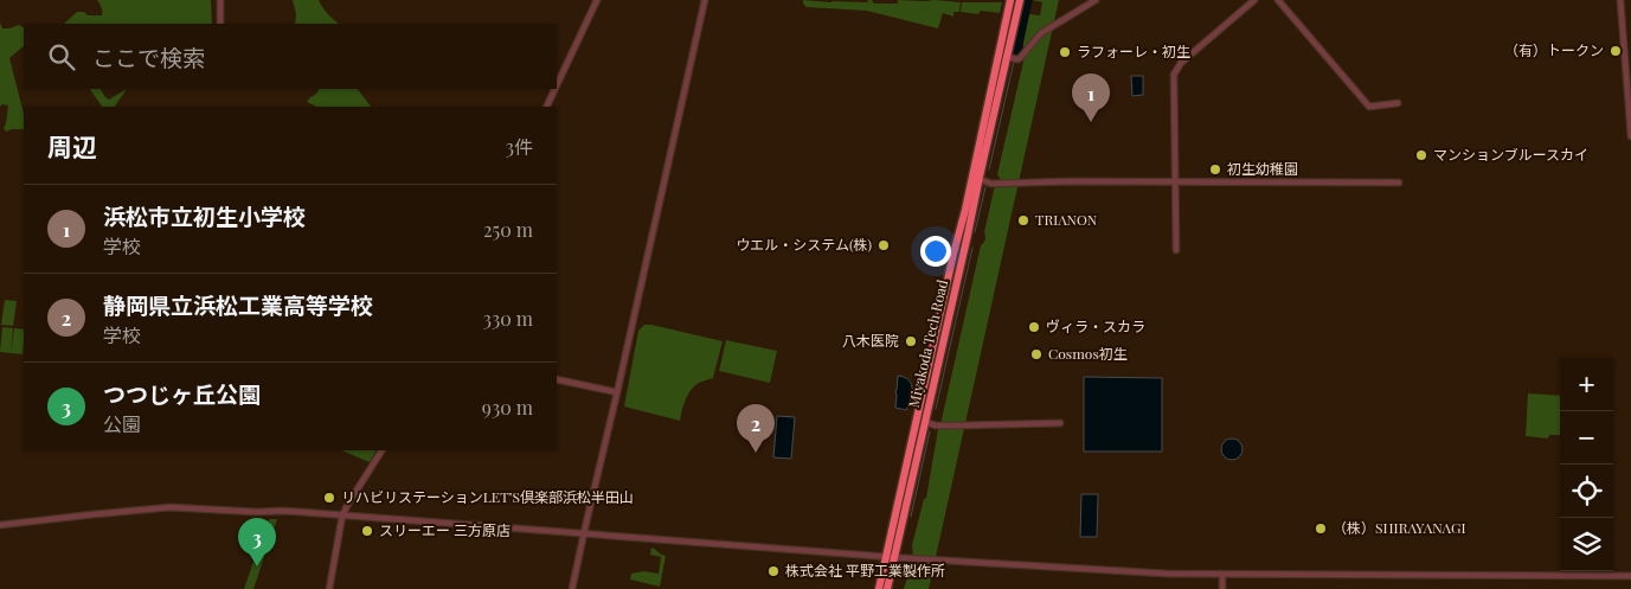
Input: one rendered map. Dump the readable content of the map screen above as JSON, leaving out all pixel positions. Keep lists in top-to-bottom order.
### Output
{
  "streets": {
    "highway": ["Miyakoda Tech Road"]
  },
  "places": [
    "（有）トークン",
    "ラフォーレ・初生",
    "マンションブルースカイ",
    "初生幼稚園",
    "TRIANON",
    "ウエル・システム(株)",
    "ヴィラ・スカラ",
    "八木医院",
    "Cosmos初生",
    "リハビリステーションLET’S倶楽部浜松半田山",
    "（株）SHIRAYANAGI",
    "スリーエー 三方原店",
    "株式会社 平野工業製作所"
  ],
  "page": {
    "search": "ここで検索",
    "pins": ["1", "2", "3"],
    "heading": ["周辺", "3件"],
    "list": [
      {
        "mark": "1",
        "name": "浜松市立初生小学校",
        "note": "学校",
        "value": "250 m"
      },
      {
        "mark": "2",
        "name": "静岡県立浜松工業高等学校",
        "note": "学校",
        "value": "330 m"
      },
      {
        "mark": "3",
        "name": "つつじヶ丘公園",
        "note": "公園",
        "value": "930 m"
      }
    ],
    "map_buttons": ["+", "−"]
  }
}
